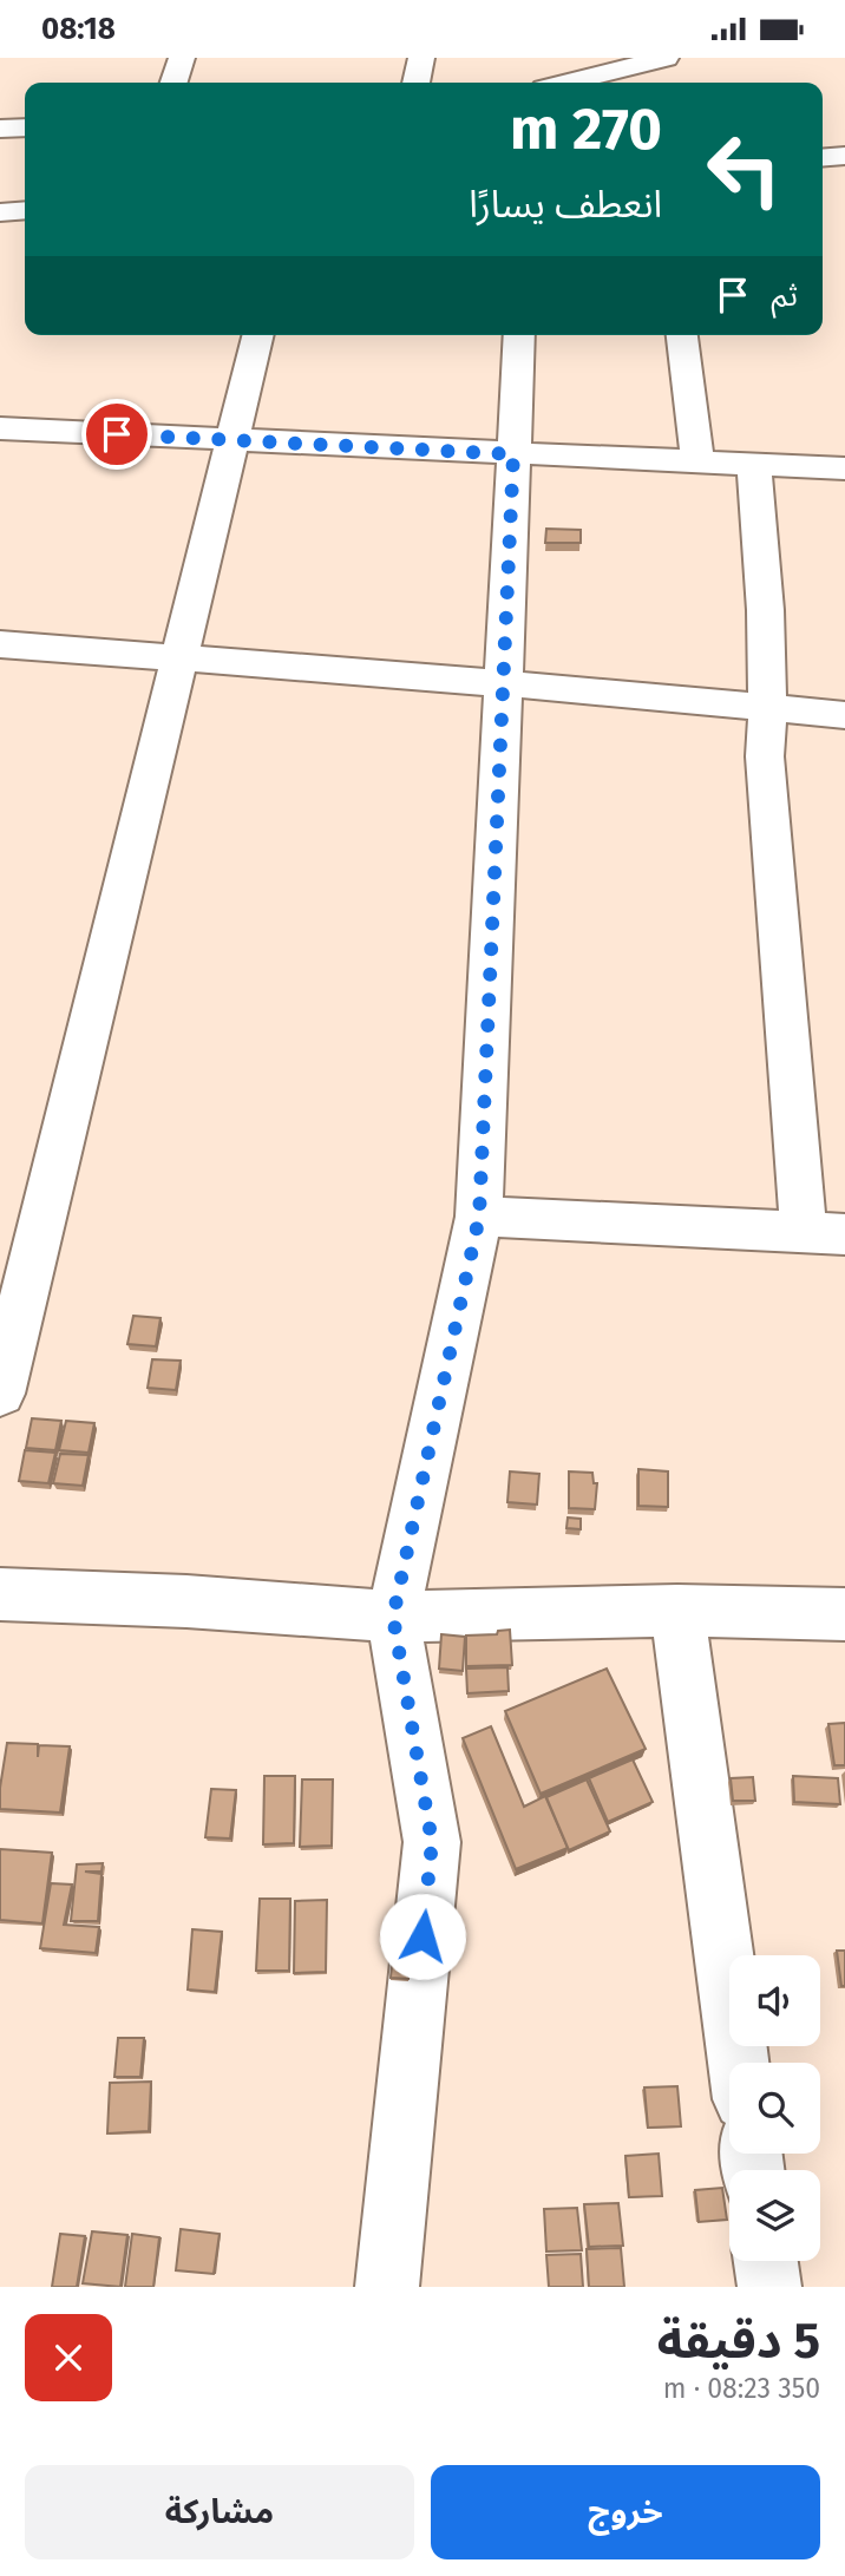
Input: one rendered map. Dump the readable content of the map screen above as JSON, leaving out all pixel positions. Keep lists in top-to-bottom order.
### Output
{
  "page": {
    "status": "08:18",
    "turn": ["270 m", "انعطف يسارًا"],
    "then": "ثم",
    "heading": ["5 دقيقة", "350 m · 08:23"],
    "buttons": ["خروج", "مشاركة"]
  }
}
